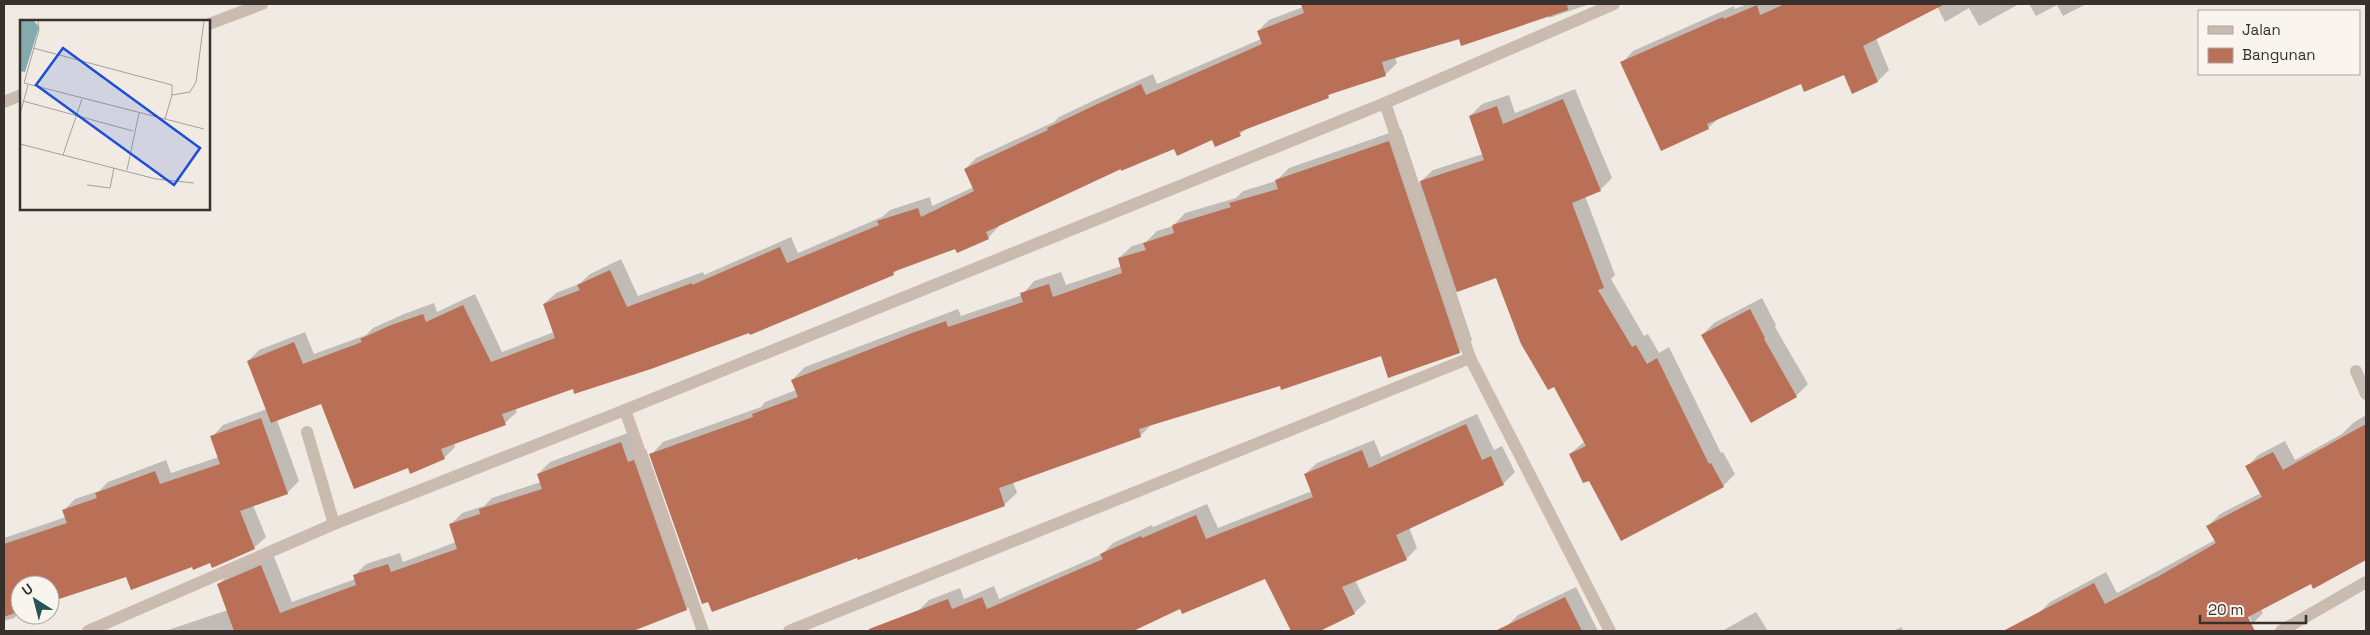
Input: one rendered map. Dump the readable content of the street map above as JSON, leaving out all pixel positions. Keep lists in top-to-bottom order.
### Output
{
  "legend": ["Jalan", "Bangunan"],
  "scale_bar": "20 m",
  "north": "top left"
}
